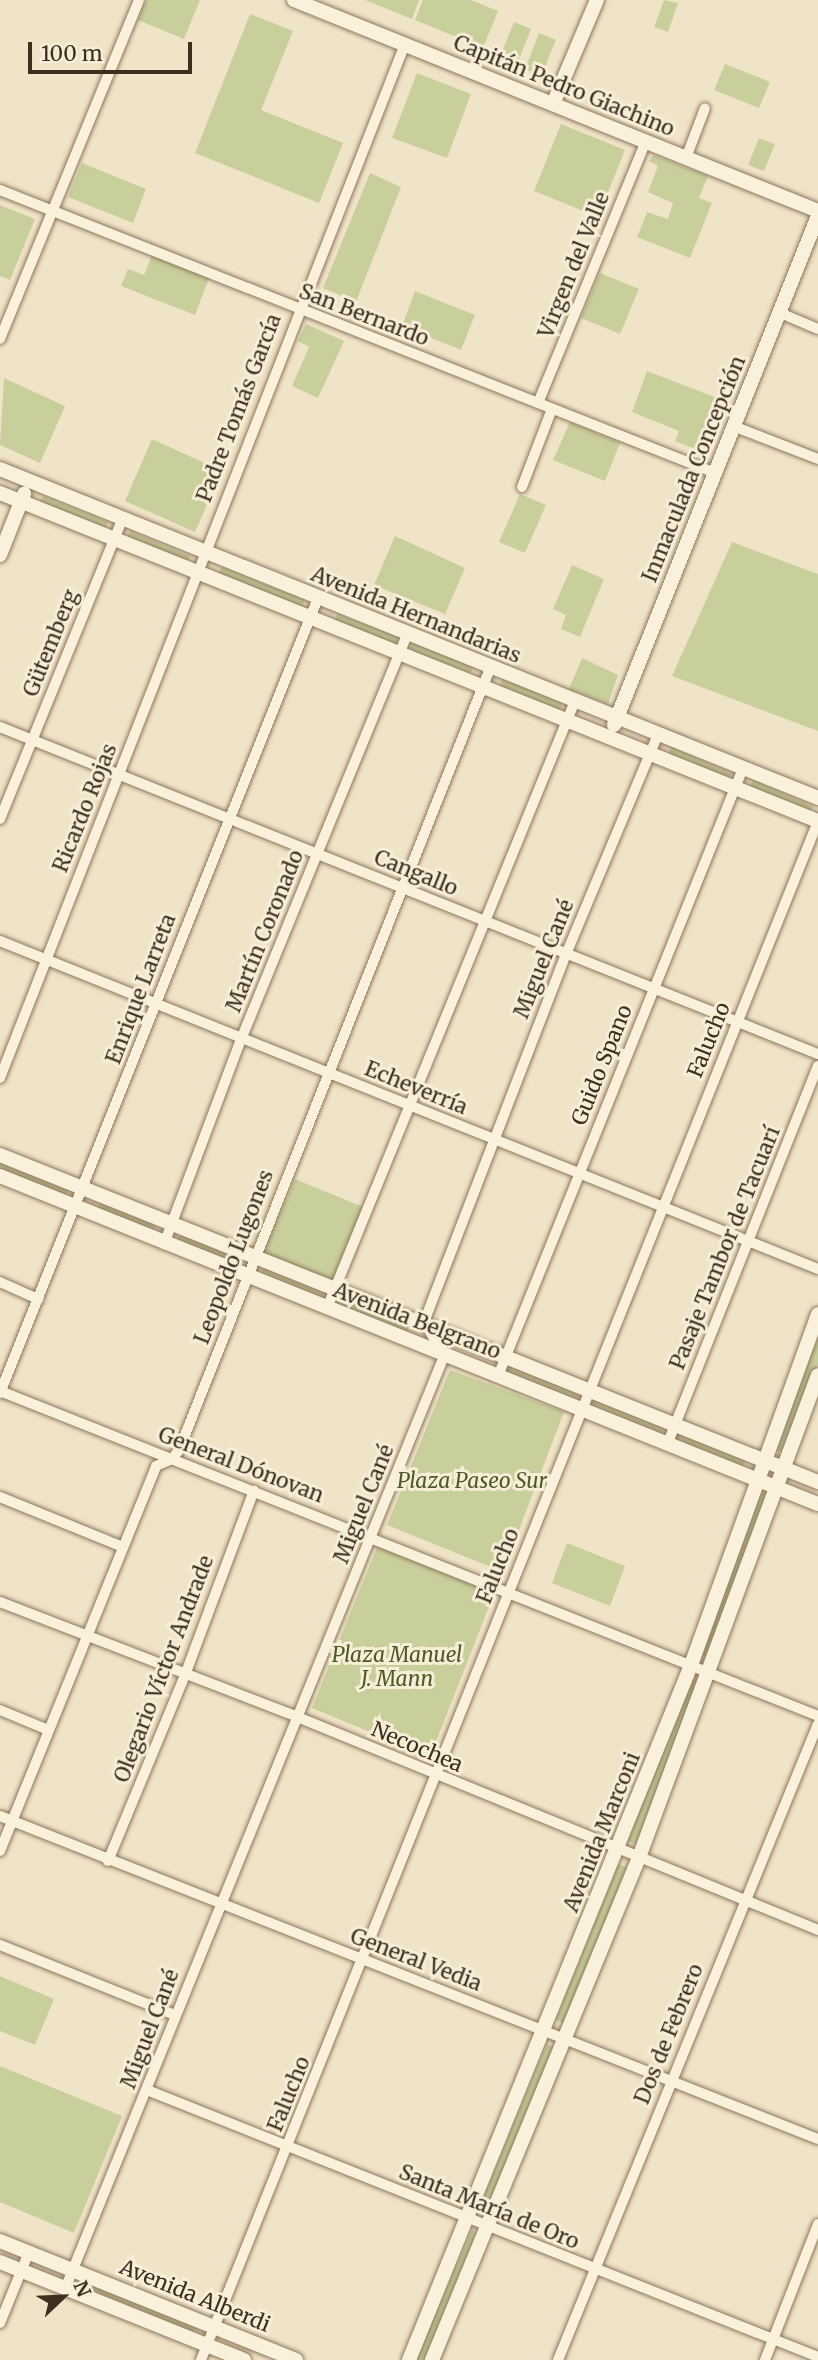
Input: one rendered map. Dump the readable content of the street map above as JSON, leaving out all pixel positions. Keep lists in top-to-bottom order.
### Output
{
  "streets": {
    "main road": [
      "Capitán Pedro Giachino",
      "Inmaculada Concepción",
      "Avenida Hernandarias",
      "Avenida Belgrano",
      "Avenida Marconi",
      "Avenida Alberdi"
    ],
    "street": [
      "Virgen del Valle",
      "San Bernardo",
      "Padre Tomás García",
      "Gütemberg",
      "Ricardo Rojas",
      "Cangallo",
      "Martín Coronado",
      "Miguel Cané",
      "Enrique Larreta",
      "Falucho",
      "Guido Spano",
      "Echeverría",
      "Pasaje Tambor de Tacuarí",
      "Leopoldo Lugones",
      "General Dónovan",
      "Olegario Víctor Andrade",
      "Necochea",
      "General Vedia",
      "Dos de Febrero",
      "Santa María de Oro"
    ]
  },
  "crossings": [
    ["Capitán Pedro Giachino", "Virgen del Valle"],
    ["Capitán Pedro Giachino", "Padre Tomás García"],
    ["Capitán Pedro Giachino", "Inmaculada Concepción"],
    ["Virgen del Valle", "San Bernardo"],
    ["San Bernardo", "Padre Tomás García"],
    ["San Bernardo", "Inmaculada Concepción"],
    ["Padre Tomás García", "Avenida Hernandarias"],
    ["Padre Tomás García", "Ricardo Rojas"],
    ["Inmaculada Concepción", "Avenida Hernandarias"],
    ["Avenida Hernandarias", "Gütemberg"],
    ["Avenida Hernandarias", "Ricardo Rojas"],
    ["Avenida Hernandarias", "Martín Coronado"],
    ["Avenida Hernandarias", "Miguel Cané"],
    ["Avenida Hernandarias", "Enrique Larreta"],
    ["Avenida Hernandarias", "Falucho"],
    ["Avenida Hernandarias", "Guido Spano"],
    ["Avenida Hernandarias", "Leopoldo Lugones"],
    ["Gütemberg", "Cangallo"],
    ["Ricardo Rojas", "Cangallo"],
    ["Ricardo Rojas", "Echeverría"],
    ["Cangallo", "Martín Coronado"],
    ["Cangallo", "Miguel Cané"],
    ["Cangallo", "Enrique Larreta"],
    ["Cangallo", "Falucho"],
    ["Cangallo", "Guido Spano"],
    ["Cangallo", "Leopoldo Lugones"],
    ["Martín Coronado", "Echeverría"],
    ["Martín Coronado", "Avenida Belgrano"],
    ["Miguel Cané", "Echeverría"],
    ["Miguel Cané", "Avenida Belgrano"],
    ["Miguel Cané", "General Dónovan"],
    ["Miguel Cané", "Necochea"],
    ["Miguel Cané", "General Vedia"],
    ["Miguel Cané", "Santa María de Oro"],
    ["Miguel Cané", "Avenida Alberdi"],
    ["Enrique Larreta", "Echeverría"],
    ["Enrique Larreta", "Avenida Belgrano"],
    ["Enrique Larreta", "General Dónovan"],
    ["Falucho", "Echeverría"],
    ["Falucho", "Avenida Belgrano"],
    ["Falucho", "General Dónovan"],
    ["Falucho", "Necochea"],
    ["Falucho", "General Vedia"],
    ["Falucho", "Santa María de Oro"],
    ["Falucho", "Avenida Alberdi"],
    ["Guido Spano", "Echeverría"],
    ["Guido Spano", "Avenida Belgrano"],
    ["Echeverría", "Pasaje Tambor de Tacuarí"],
    ["Echeverría", "Leopoldo Lugones"],
    ["Pasaje Tambor de Tacuarí", "Avenida Belgrano"],
    ["Leopoldo Lugones", "Avenida Belgrano"],
    ["Leopoldo Lugones", "General Dónovan"],
    ["Leopoldo Lugones", "Necochea"],
    ["Leopoldo Lugones", "General Vedia"],
    ["Avenida Belgrano", "Avenida Marconi"],
    ["General Dónovan", "Olegario Víctor Andrade"],
    ["General Dónovan", "Avenida Marconi"],
    ["Olegario Víctor Andrade", "Necochea"],
    ["Olegario Víctor Andrade", "General Vedia"],
    ["Necochea", "Avenida Marconi"],
    ["Necochea", "Dos de Febrero"],
    ["Avenida Marconi", "General Vedia"],
    ["Avenida Marconi", "Santa María de Oro"],
    ["General Vedia", "Dos de Febrero"],
    ["Dos de Febrero", "Santa María de Oro"]
  ],
  "parks": ["Plaza Paseo Sur", "Plaza Manuel J. Mann"],
  "scale_bar": "100 m",
  "north": "top right"
}
